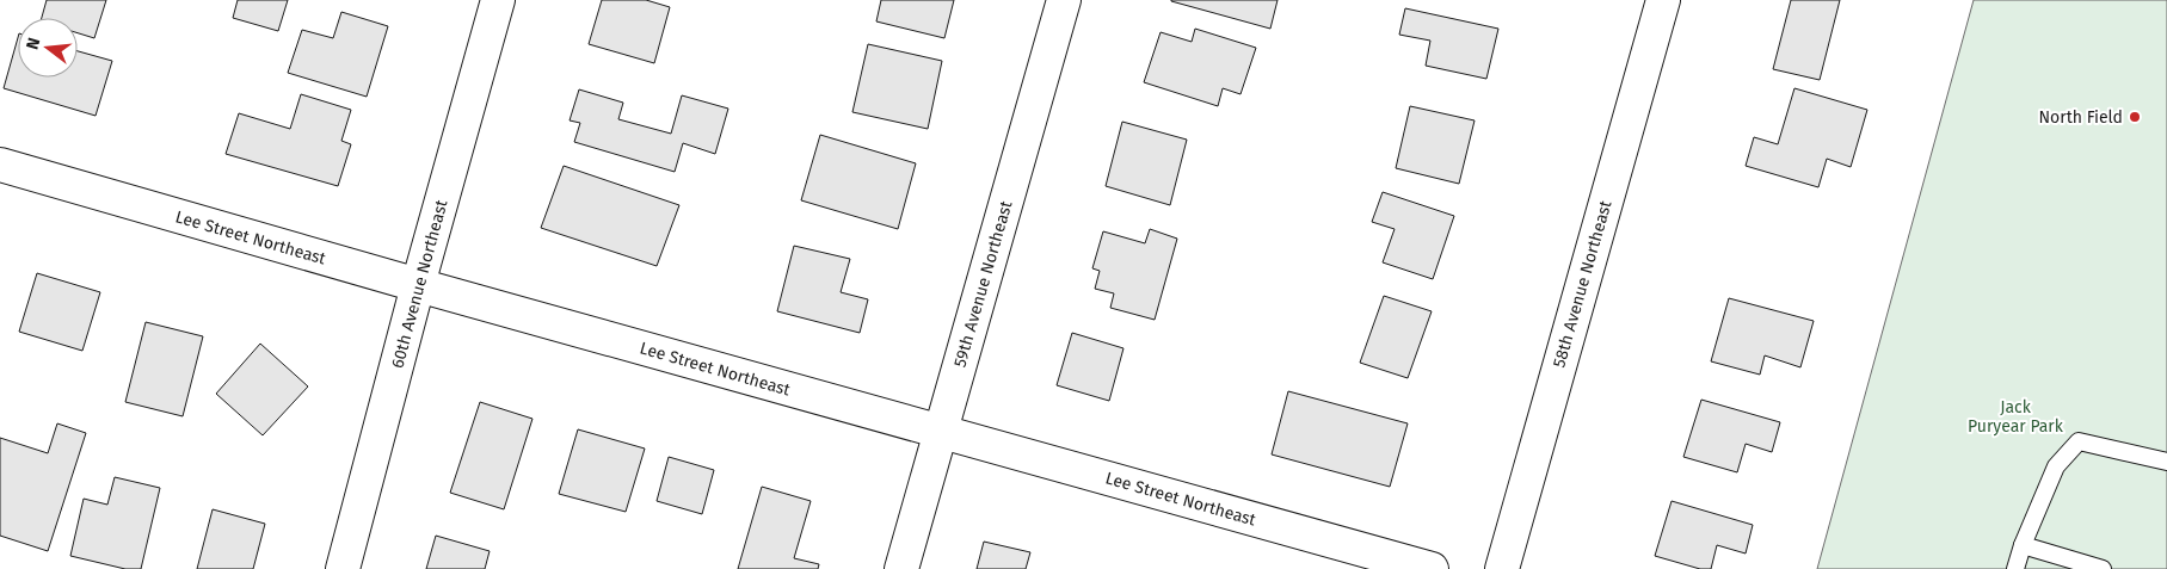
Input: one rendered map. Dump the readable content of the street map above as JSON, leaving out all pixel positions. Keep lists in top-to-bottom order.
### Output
{
  "streets": {
    "street": [
      "Lee Street Northeast",
      "60th Avenue Northeast",
      "59th Avenue Northeast",
      "58th Avenue Northeast"
    ]
  },
  "crossings": [
    ["Lee Street Northeast", "60th Avenue Northeast"],
    ["Lee Street Northeast", "59th Avenue Northeast"]
  ],
  "parks": ["Jack Puryear Park"],
  "places": ["North Field"],
  "north": "left"
}
